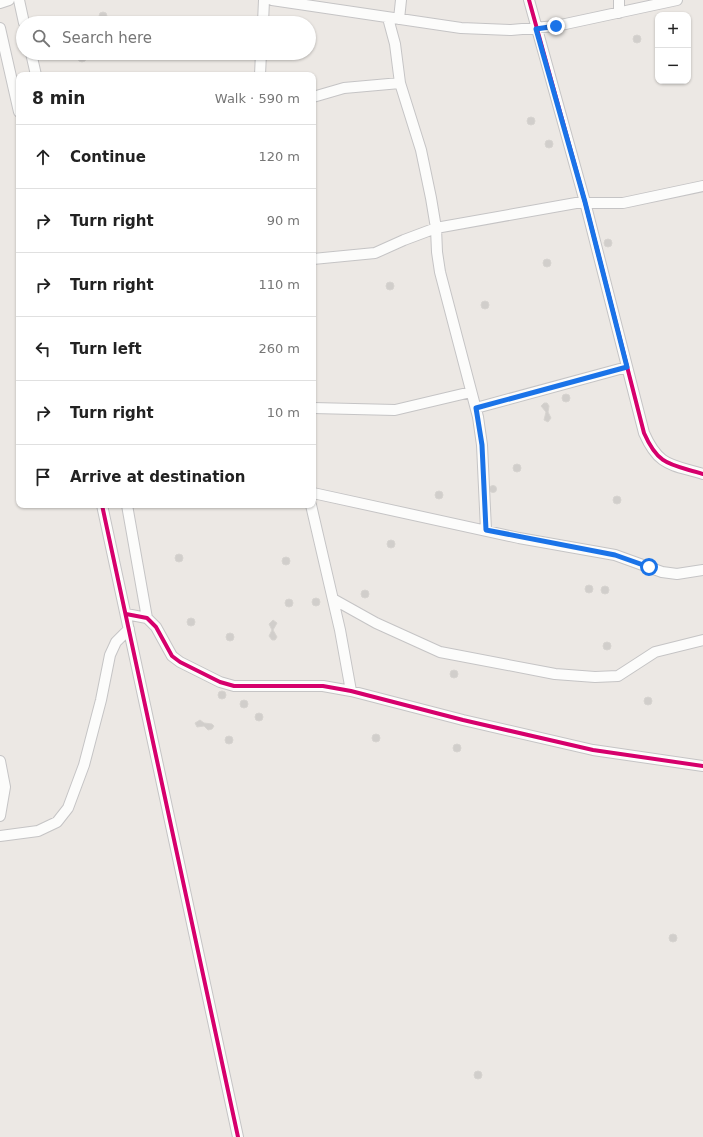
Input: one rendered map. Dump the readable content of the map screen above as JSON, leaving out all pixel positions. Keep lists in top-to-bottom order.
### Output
{
  "page": {
    "map_buttons": ["+", "−"],
    "search": "Search here",
    "heading": ["8 min", "Walk · 590 m"],
    "list": [
      ["Continue", "120 m"],
      ["Turn right", "90 m"],
      ["Turn right", "110 m"],
      ["Turn left", "260 m"],
      ["Turn right", "10 m"],
      "Arrive at destination"
    ]
  }
}
